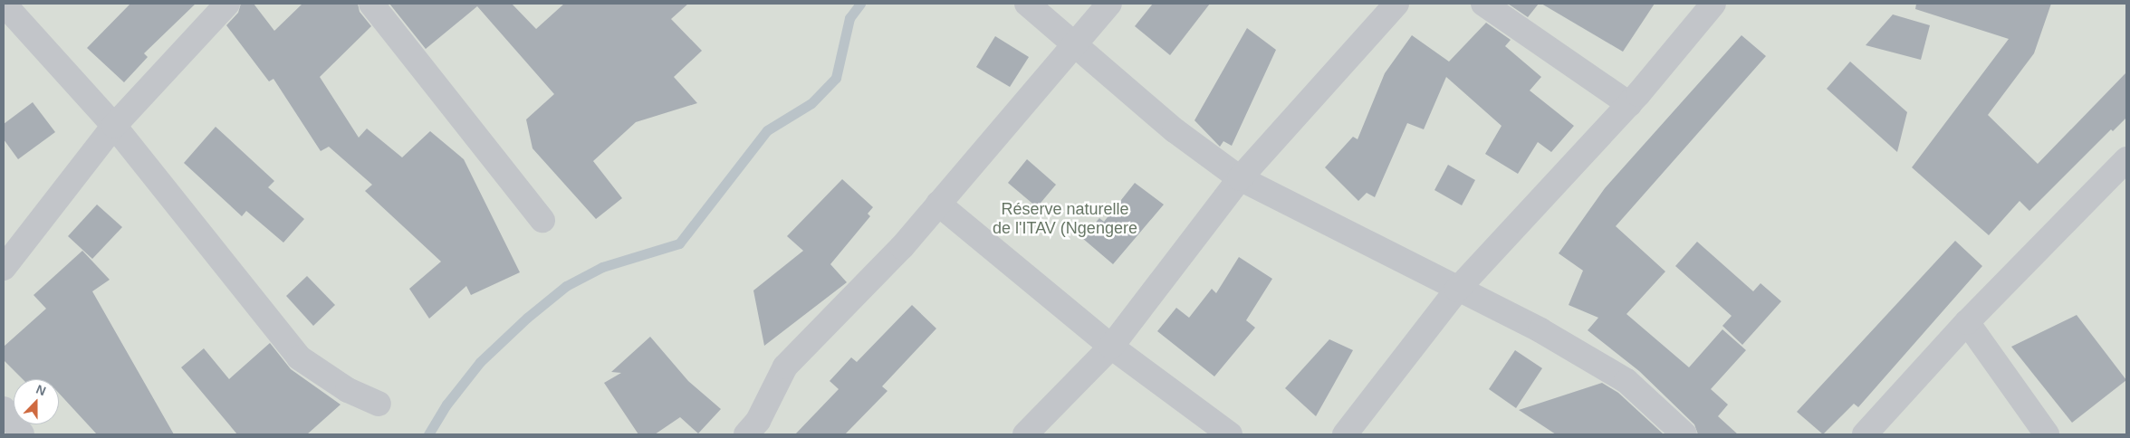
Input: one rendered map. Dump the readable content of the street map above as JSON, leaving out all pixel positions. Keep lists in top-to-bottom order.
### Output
{
  "parks": ["Réserve naturelle de l'ITAV (Ngengere"],
  "north": "top"
}
